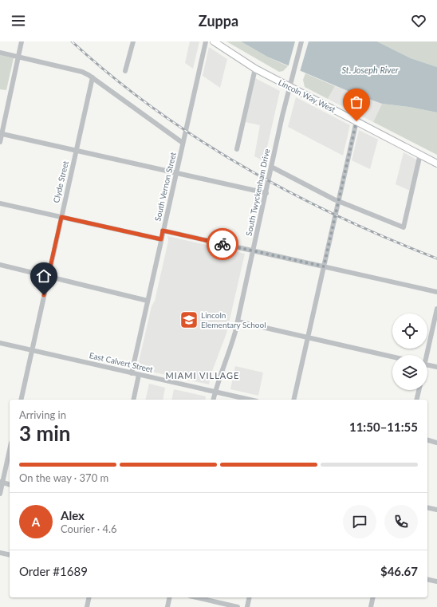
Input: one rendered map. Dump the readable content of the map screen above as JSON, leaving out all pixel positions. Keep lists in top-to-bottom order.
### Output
{
  "streets": {
    "main road": ["Lincoln Way West"],
    "street": [
      "Clyde Street",
      "South Vernon Street",
      "South Twyckenham Drive",
      "East Calvert Street"
    ]
  },
  "crossings": [
    ["Lincoln Way West", "South Twyckenham Drive"],
    ["Clyde Street", "East Calvert Street"],
    ["South Vernon Street", "East Calvert Street"],
    ["South Twyckenham Drive", "East Calvert Street"]
  ],
  "districts": ["MIAMI VILLAGE"],
  "water": ["St. Joseph River"],
  "places": {
    "school or university": ["Lincoln Elementary School"]
  },
  "page": {
    "header": "Zuppa",
    "heading": ["3 min", "Arriving in", "11:50–11:55"],
    "panel": [
      "Alex",
      "Courier · 4.6",
      "Order #1689",
      "$46.67"
    ],
    "bar": "On the way · 370 m",
    "round": "A"
  }
}
